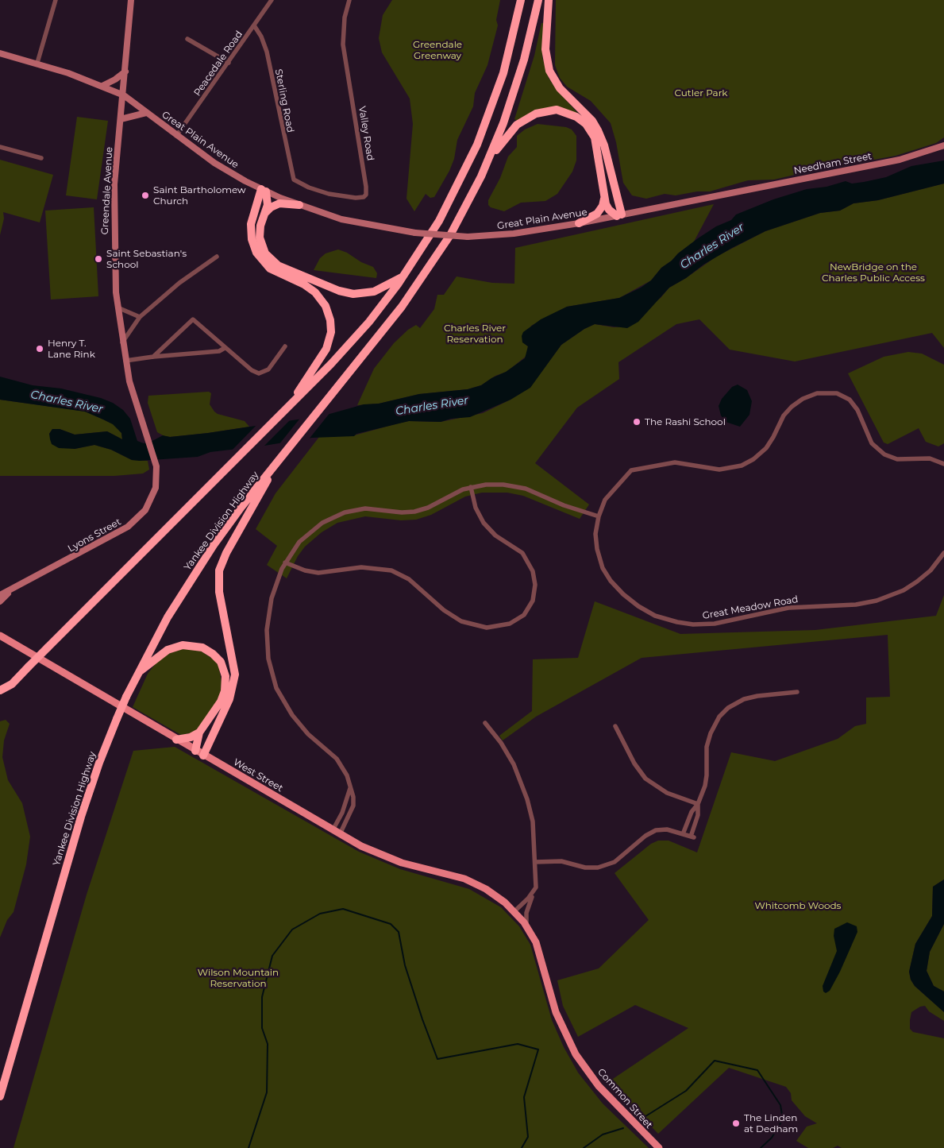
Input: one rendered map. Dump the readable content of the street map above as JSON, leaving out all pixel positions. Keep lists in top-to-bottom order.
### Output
{
  "streets": {
    "highway": ["Yankee Division Highway"],
    "main road": [
      "Great Plain Avenue",
      "Needham Street",
      "Greendale Avenue",
      "Lyons Street",
      "West Street",
      "Common Street"
    ],
    "street": [
      "Peacedale Road",
      "Sterling Road",
      "Valley Road",
      "Great Meadow Road"
    ]
  },
  "crossings": [
    ["Peacedale Road", "Sterling Road"],
    ["Peacedale Road", "Great Plain Avenue"],
    ["Sterling Road", "Valley Road"],
    ["Great Plain Avenue", "Needham Street"],
    ["Great Plain Avenue", "Greendale Avenue"],
    ["Greendale Avenue", "Lyons Street"],
    ["West Street", "Common Street"]
  ],
  "water": ["Charles River"],
  "parks": [
    "Greendale Greenway",
    "Cutler Park",
    "NewBridge on the Charles Public Access",
    "Charles River Reservation",
    "Whitcomb Woods",
    "Wilson Mountain Reservation"
  ],
  "places": [
    "Saint Bartholomew Church",
    "Saint Sebastian's School",
    "Henry T. Lane Rink",
    "The Rashi School",
    "The Linden at Dedham"
  ]
}
